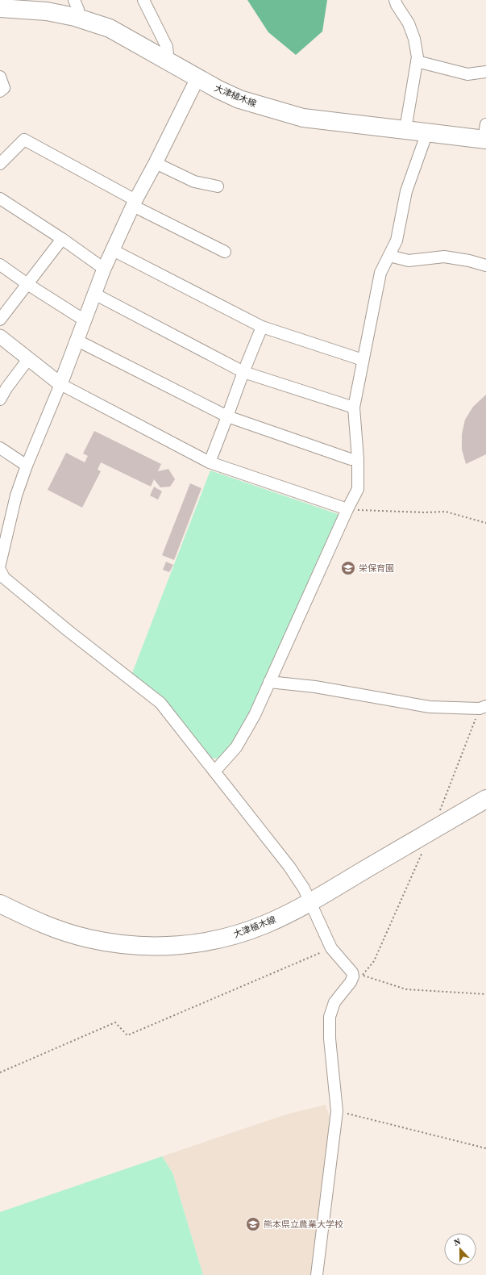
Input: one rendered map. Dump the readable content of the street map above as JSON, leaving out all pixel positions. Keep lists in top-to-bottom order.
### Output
{
  "streets": {
    "main road": ["大津植木線"]
  },
  "places": {
    "school or university": ["栄保育園", "熊本県立農業大学校"]
  },
  "north": "top"
}
